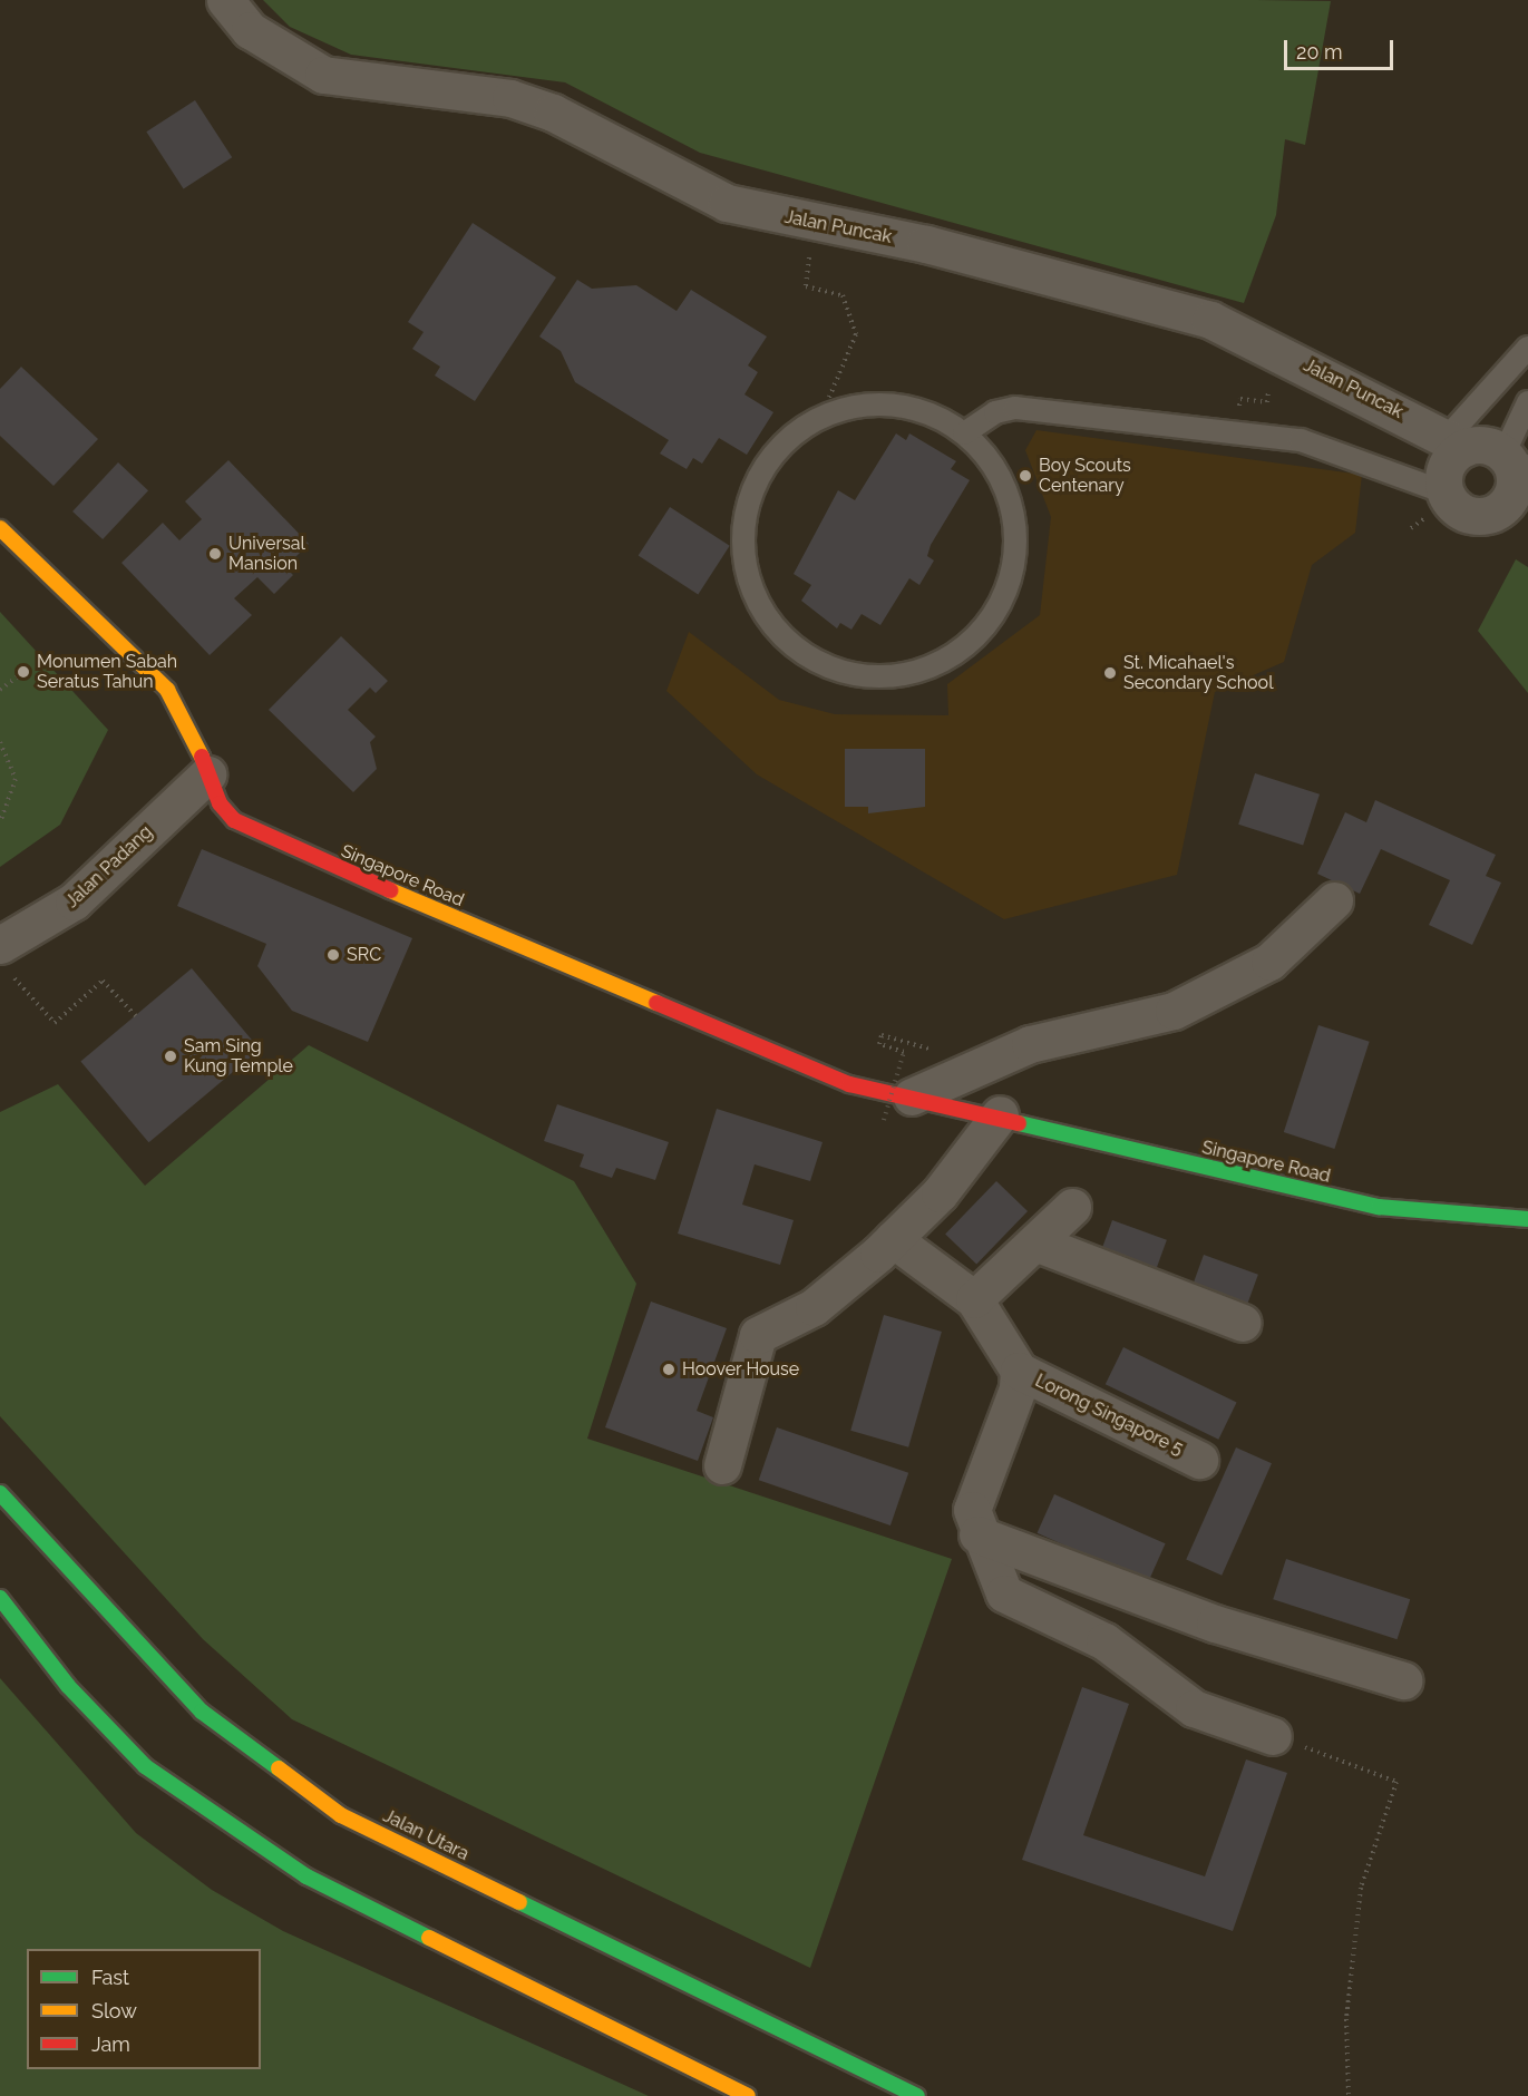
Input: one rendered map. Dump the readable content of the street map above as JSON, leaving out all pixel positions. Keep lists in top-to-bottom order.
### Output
{
  "streets": {
    "main road": ["Singapore Road", "Jalan Utara"],
    "street": ["Jalan Puncak", "Jalan Padang", "Lorong Singapore 5"]
  },
  "crossings": [
    ["Jalan Padang", "Singapore Road"]
  ],
  "places": [
    "Boy Scouts Centenary",
    "Universal Mansion",
    "Monumen Sabah Seratus Tahun",
    "St. Micahael's Secondary School",
    "SRC",
    "Sam Sing Kung Temple",
    "Hoover House"
  ],
  "legend": ["Fast", "Slow", "Jam"],
  "scale_bar": "20 m"
}
